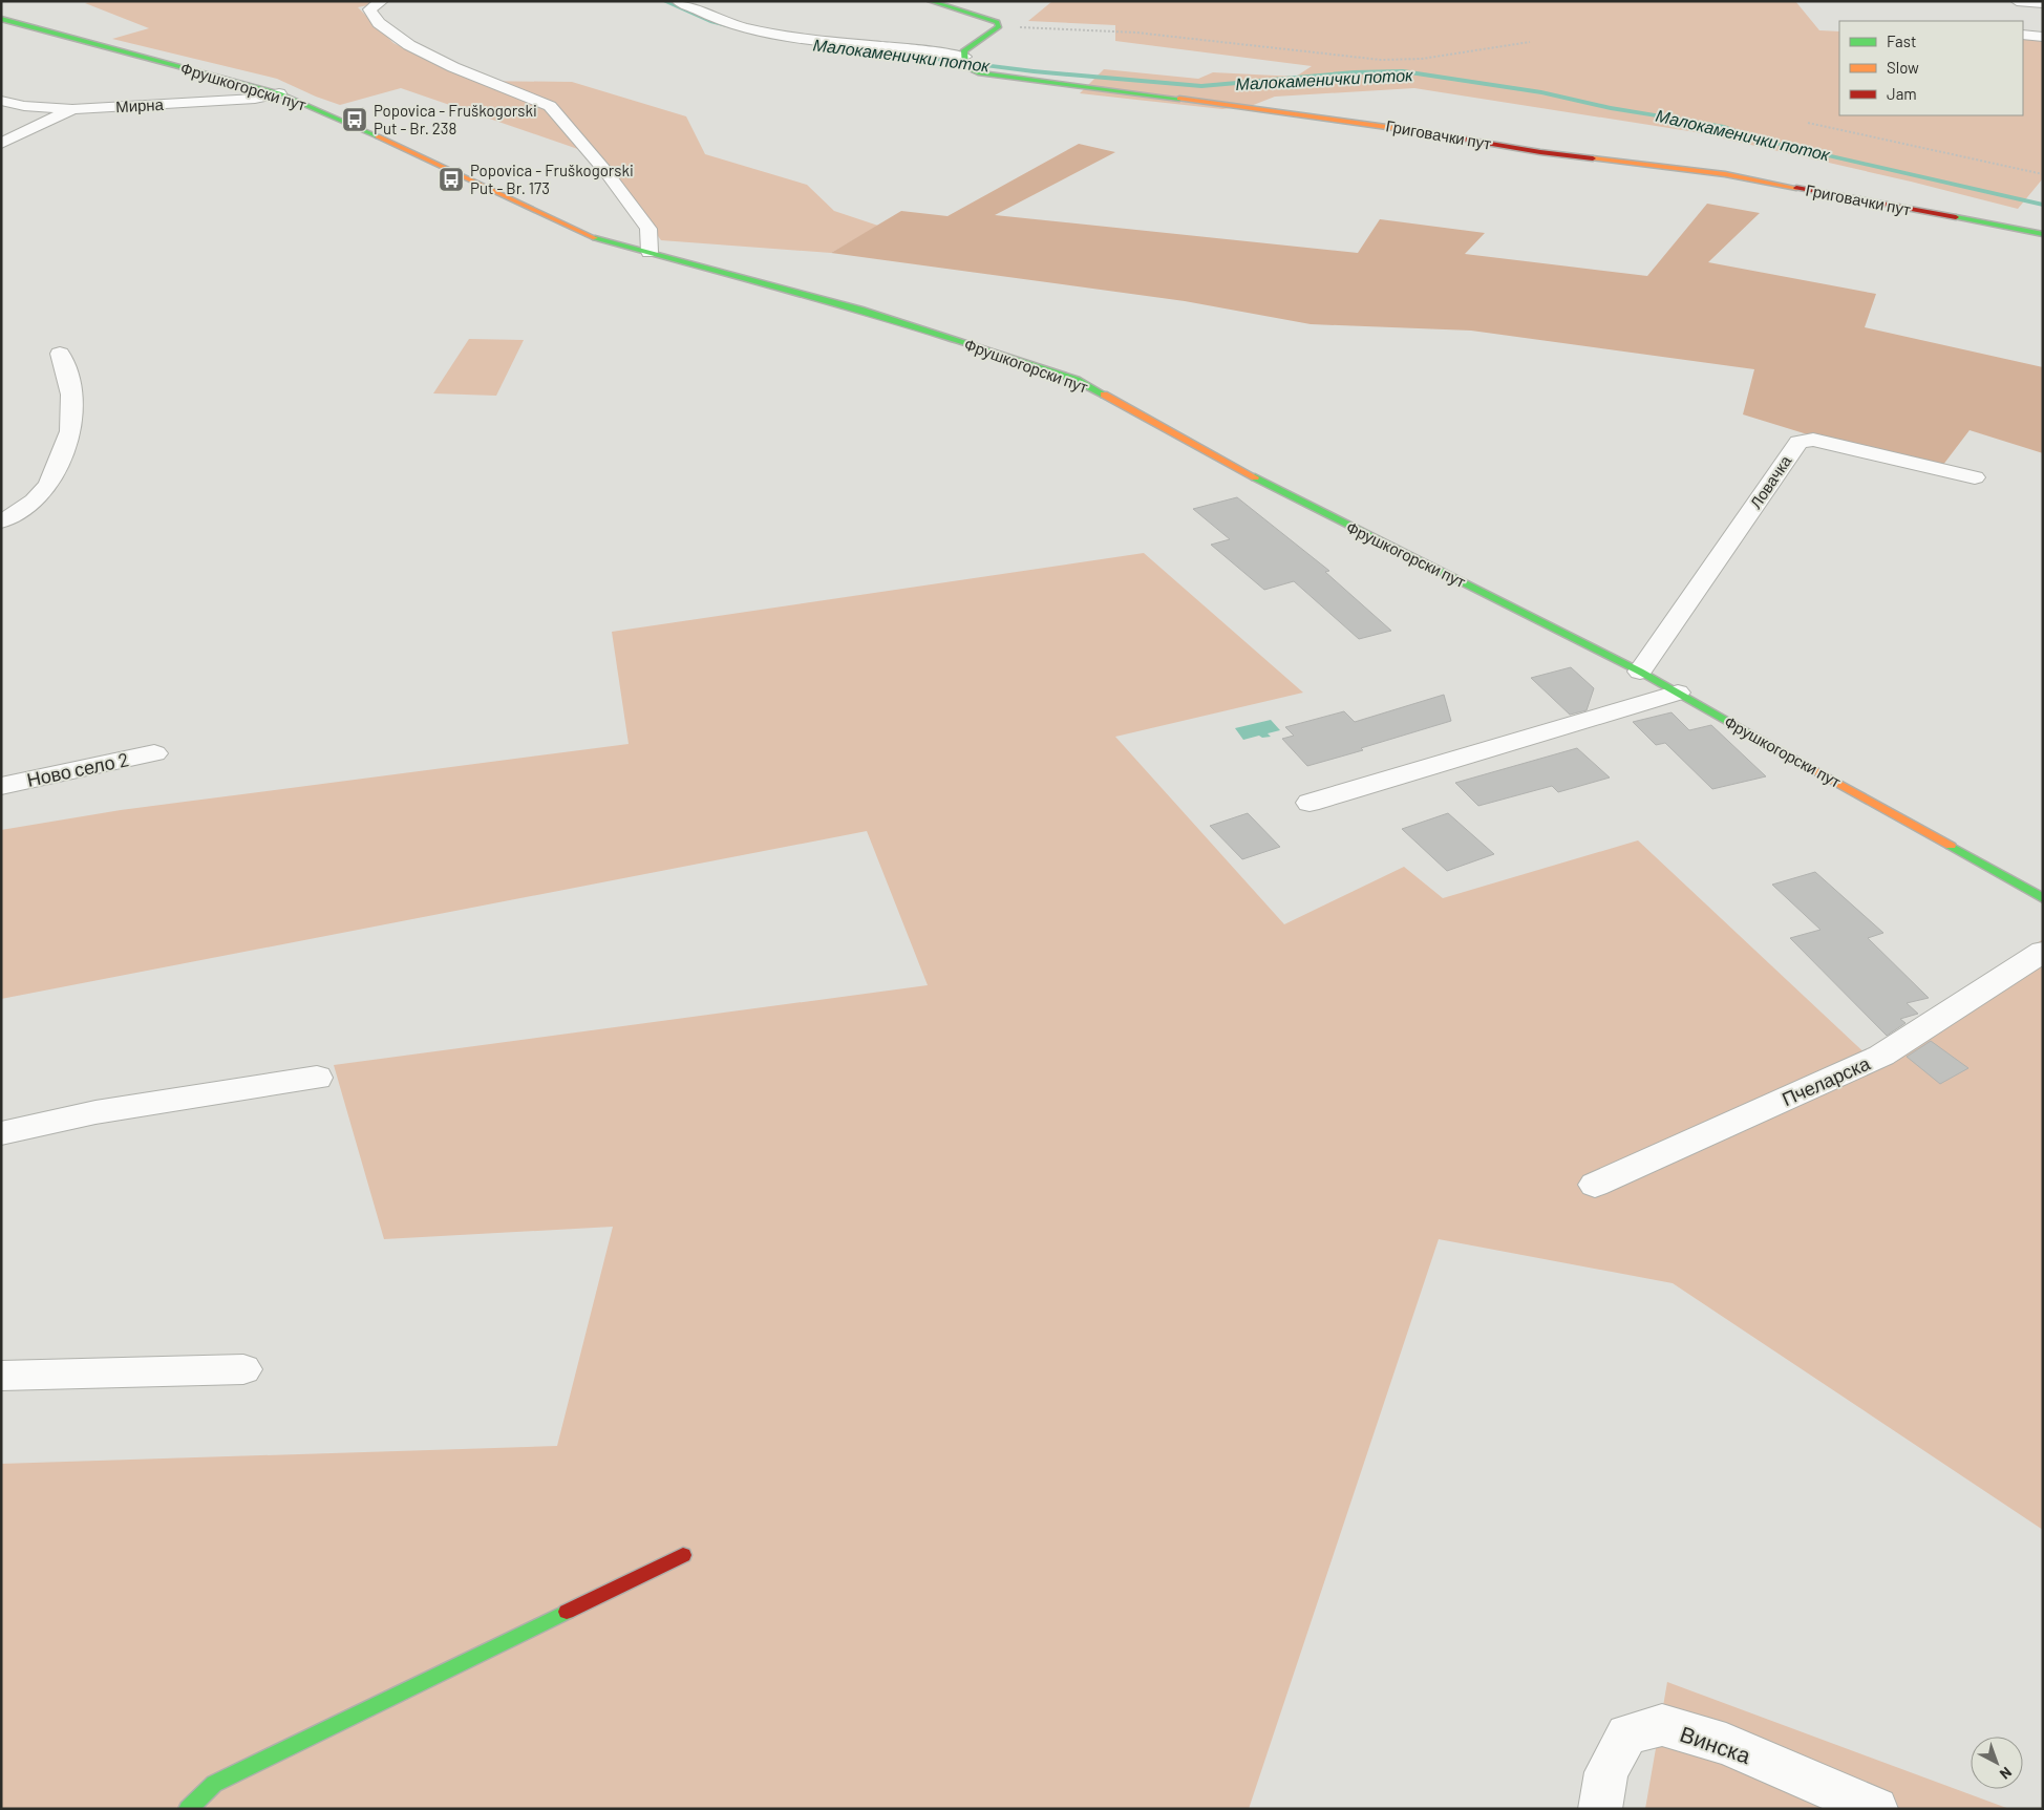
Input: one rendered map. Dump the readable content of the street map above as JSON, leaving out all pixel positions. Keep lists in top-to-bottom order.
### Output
{
  "streets": {
    "street": [
      "Фрушкогорски пут",
      "Мирна",
      "Григовачки пут",
      "Ловачка",
      "Ново село 2",
      "Пчеларска",
      "Винска"
    ]
  },
  "crossings": [
    ["Фрушкогорски пут", "Мирна"],
    ["Фрушкогорски пут", "Ловачка"]
  ],
  "water": ["Малокаменички поток"],
  "places": {
    "bus stop": ["Popovica - Fruškogorski Put - Br. 238", "Popovica - Fruškogorski Put - Br. 173"]
  },
  "legend": ["Fast", "Slow", "Jam"],
  "north": "bottom right"
}
